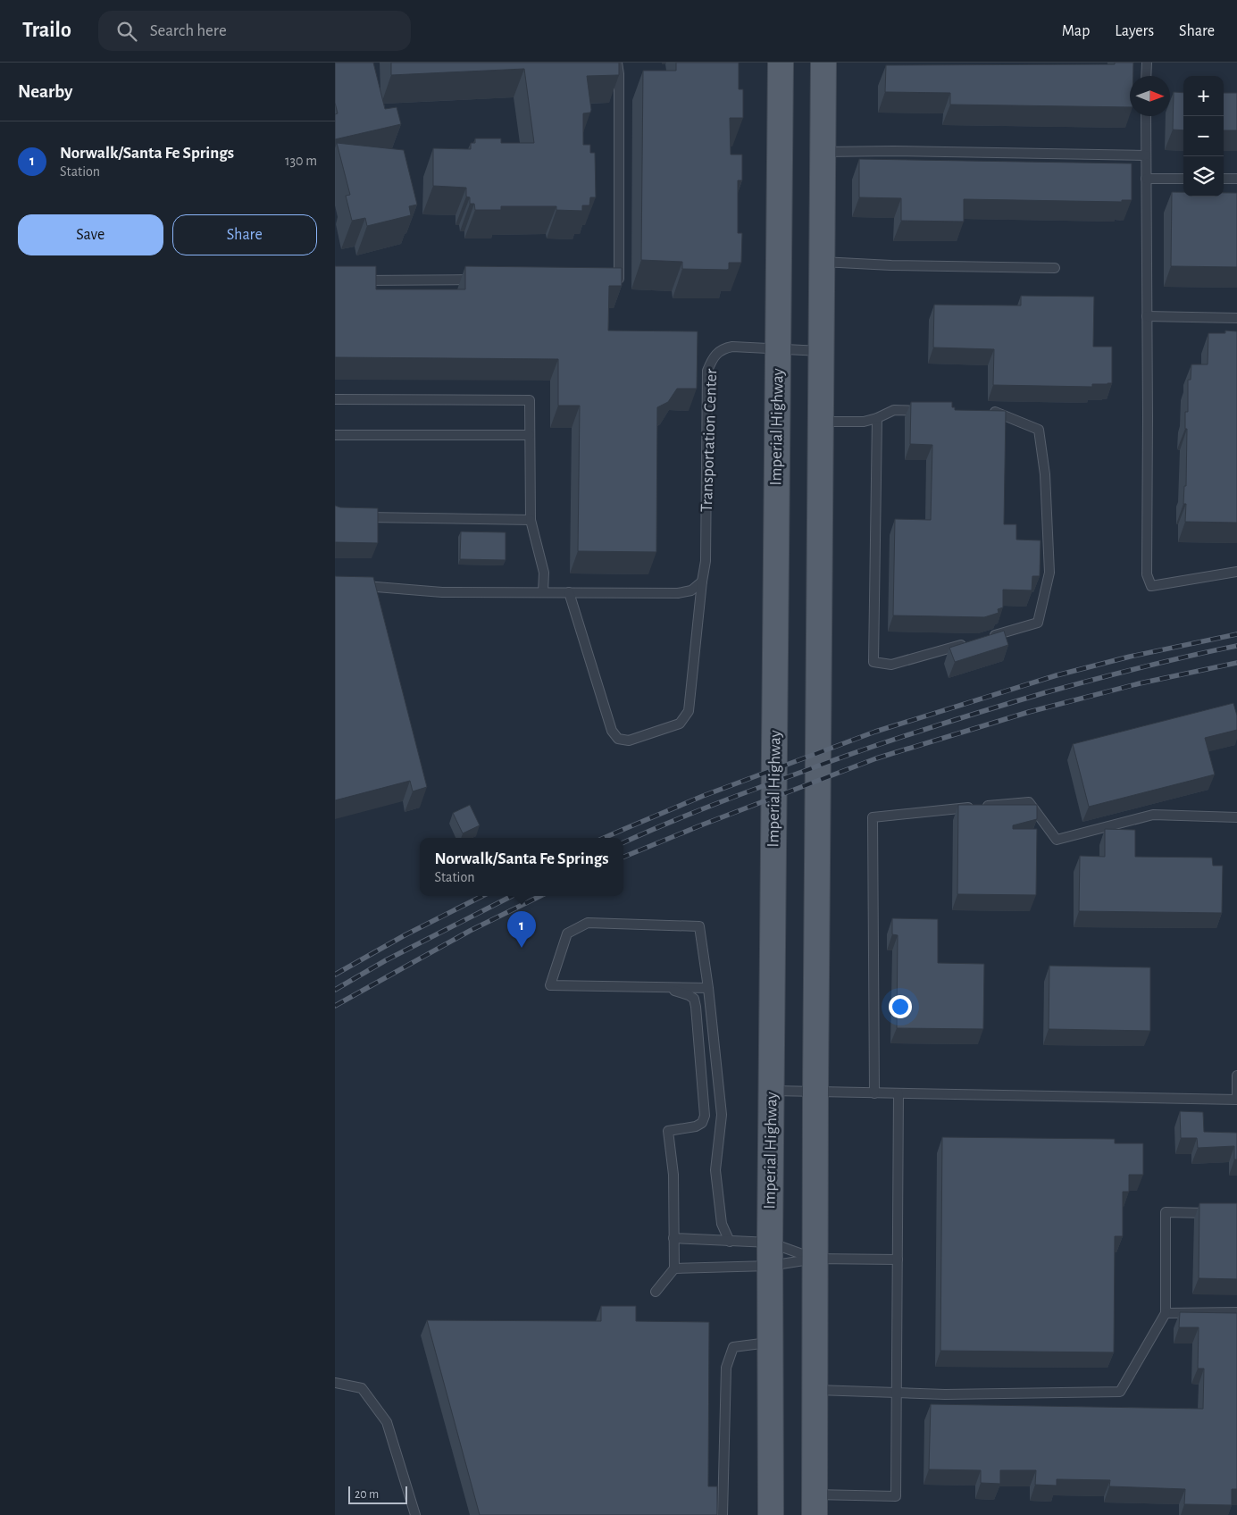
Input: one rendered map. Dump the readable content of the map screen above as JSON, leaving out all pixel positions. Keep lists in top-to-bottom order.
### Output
{
  "streets": {
    "main road": ["Imperial Highway"],
    "lane": ["Transportation Center"]
  },
  "crossings": [
    ["Imperial Highway", "Transportation Center"]
  ],
  "scale_bar": "20 m",
  "north": "right",
  "page": {
    "header": "Trailo",
    "search": "Search here",
    "nav": ["Map", "Layers", "Share"],
    "heading": "Nearby",
    "map_buttons": ["+", "−"],
    "list": [
      {
        "mark": "1",
        "name": "Norwalk/Santa Fe Springs",
        "note": "Station",
        "value": "130 m"
      }
    ],
    "buttons": ["Save", "Share"],
    "popup": ["Norwalk/Santa Fe Springs", "Station"],
    "pins": "1",
    "scale": "20 m"
  }
}
